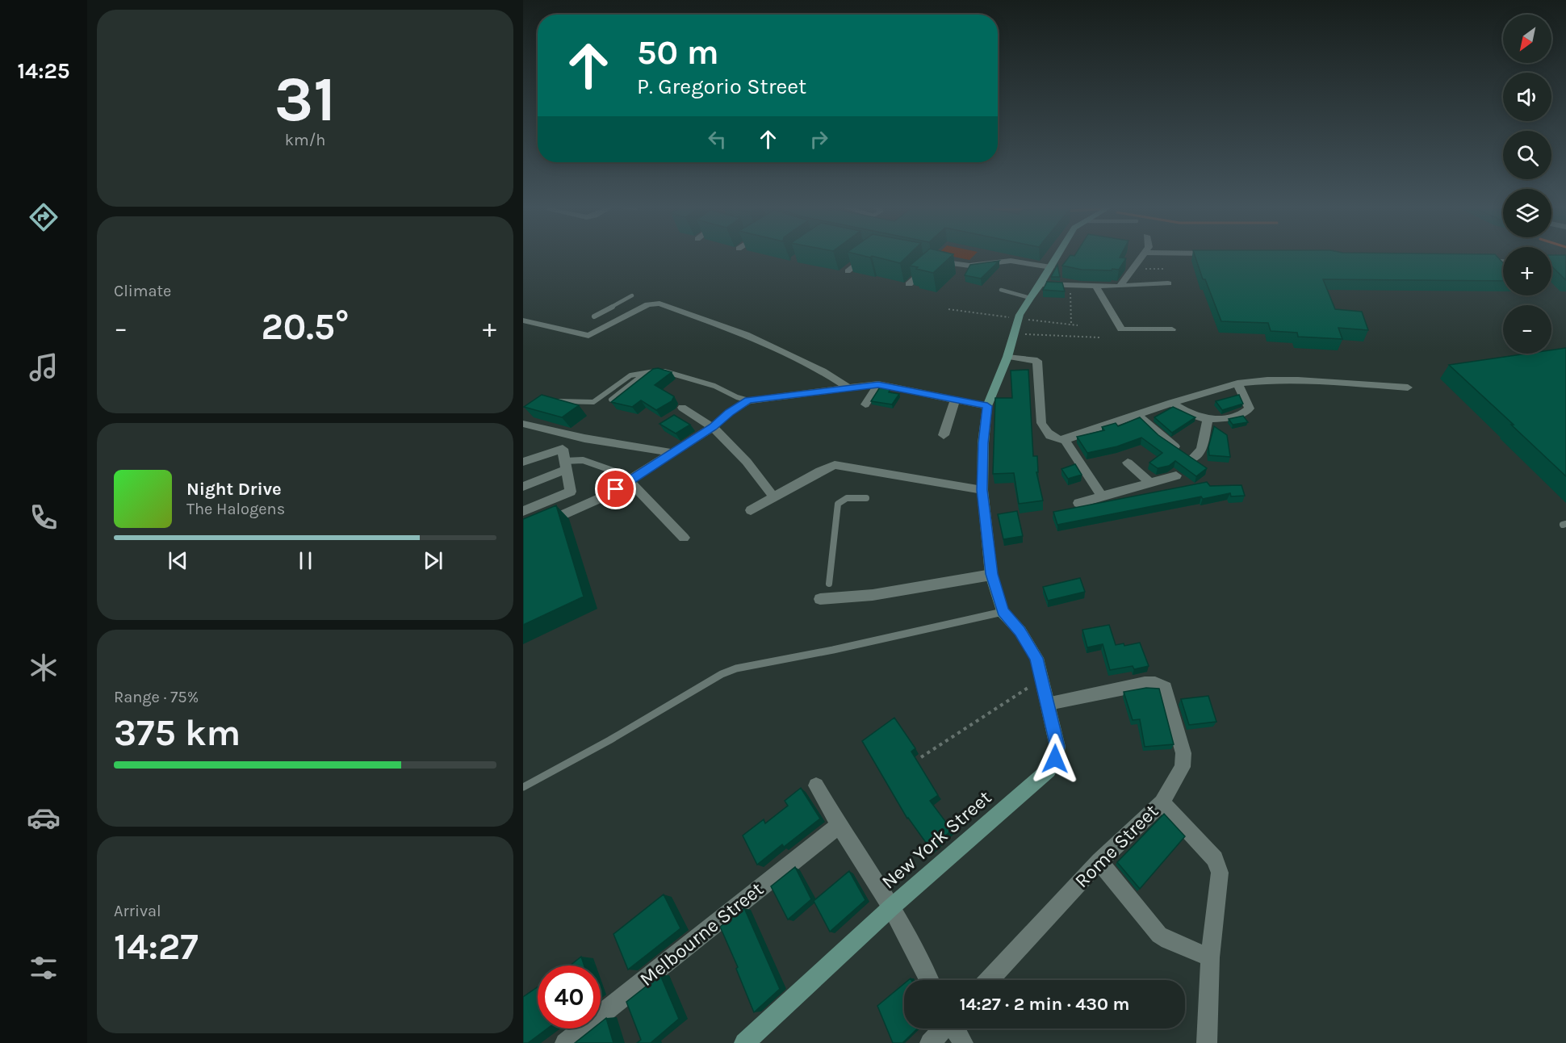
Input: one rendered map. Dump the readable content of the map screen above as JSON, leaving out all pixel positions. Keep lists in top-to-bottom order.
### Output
{
  "streets": {
    "street": ["New York Street", "Rome Street", "Melbourne Street"]
  },
  "crossings": [
    ["New York Street", "Rome Street"]
  ],
  "north": "bottom left",
  "page": {
    "tabs": "14:25",
    "tile": [
      ["31", "km/h"],
      "Climate",
      ["Range · 75%", "375 km"],
      ["Arrival", "14:27"]
    ],
    "map_buttons": ["+", "−"],
    "turn": ["50 m", "P. Gregorio Street"],
    "heat": ["−", "20.5°", "+"],
    "song": ["Night Drive", "The Halogens"],
    "limit": "40",
    "trip": "14:27 · 2 min · 430 m"
  }
}
